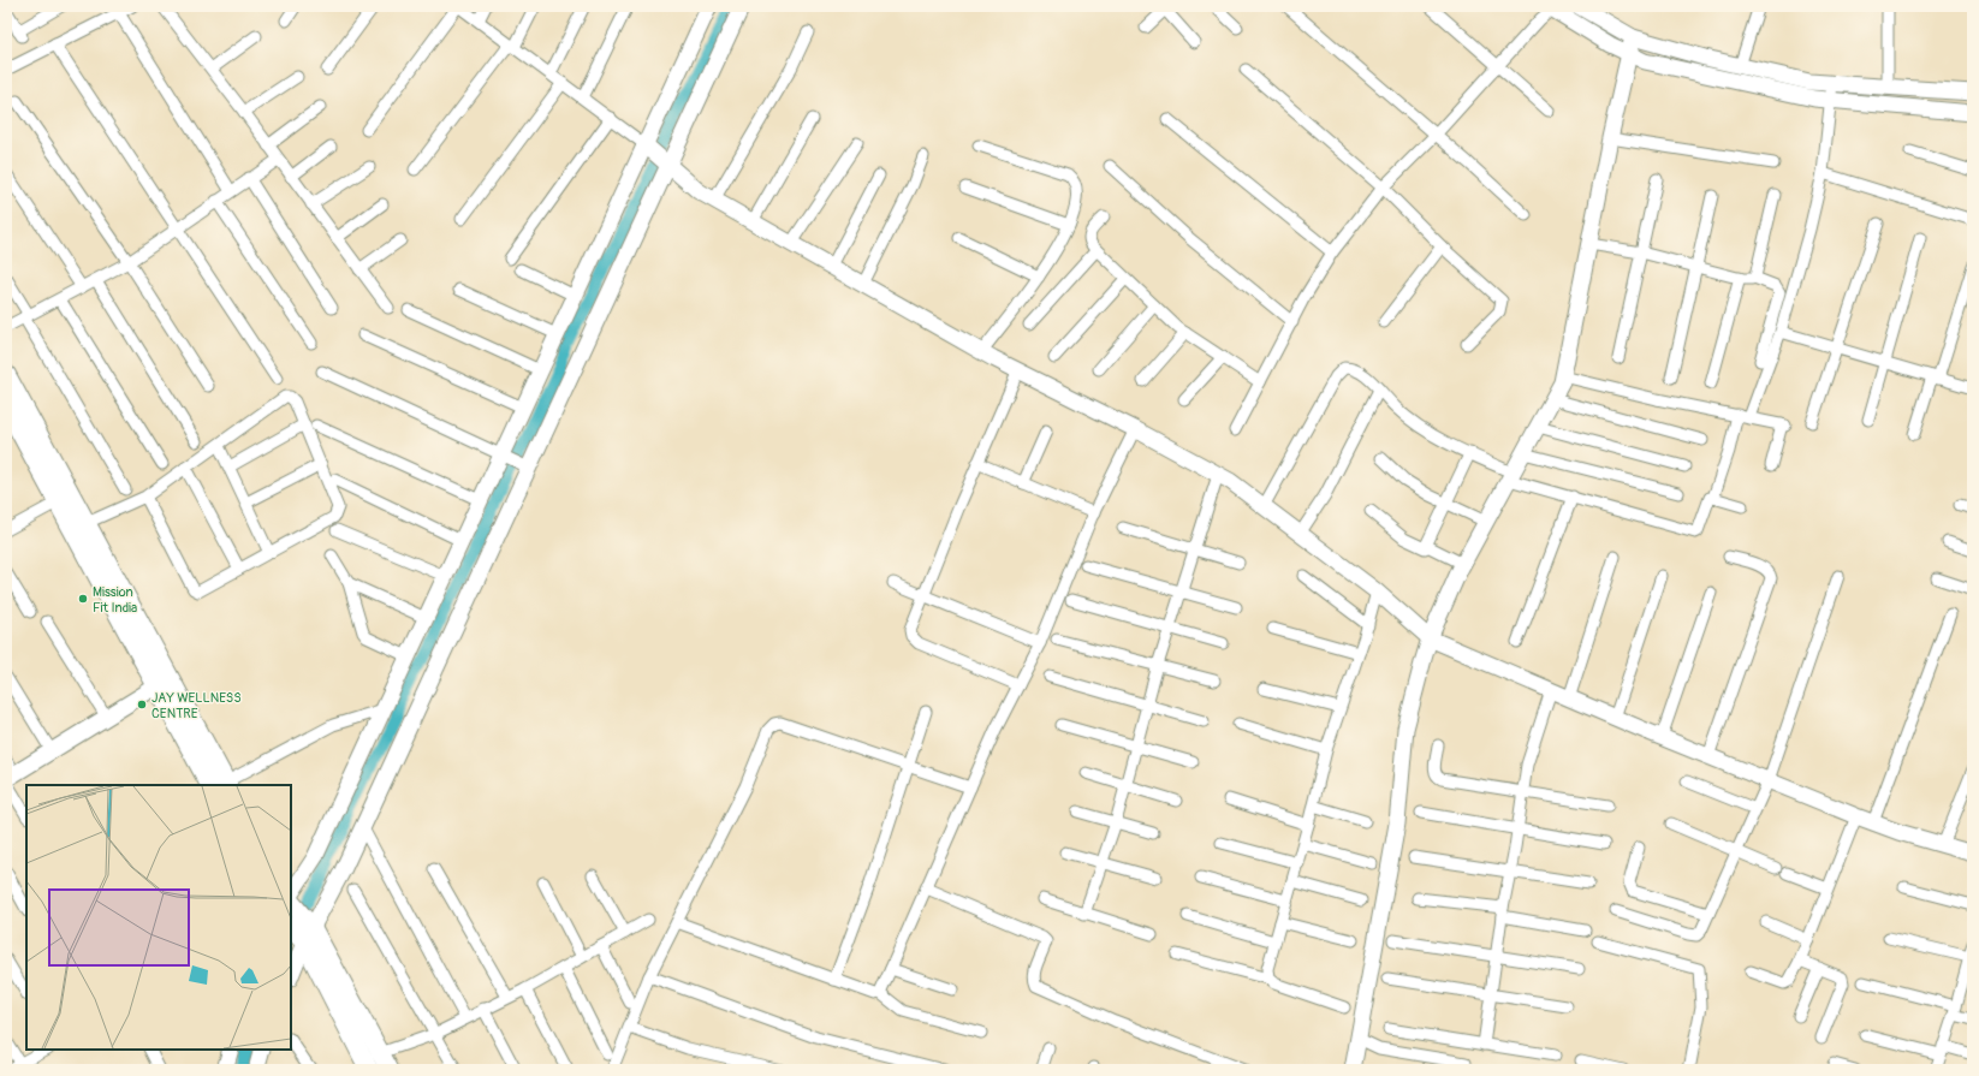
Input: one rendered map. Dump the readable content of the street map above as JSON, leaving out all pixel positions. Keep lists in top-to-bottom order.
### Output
{
  "places": ["Mission Fit India", "JAY WELLNESS CENTRE"]
}
